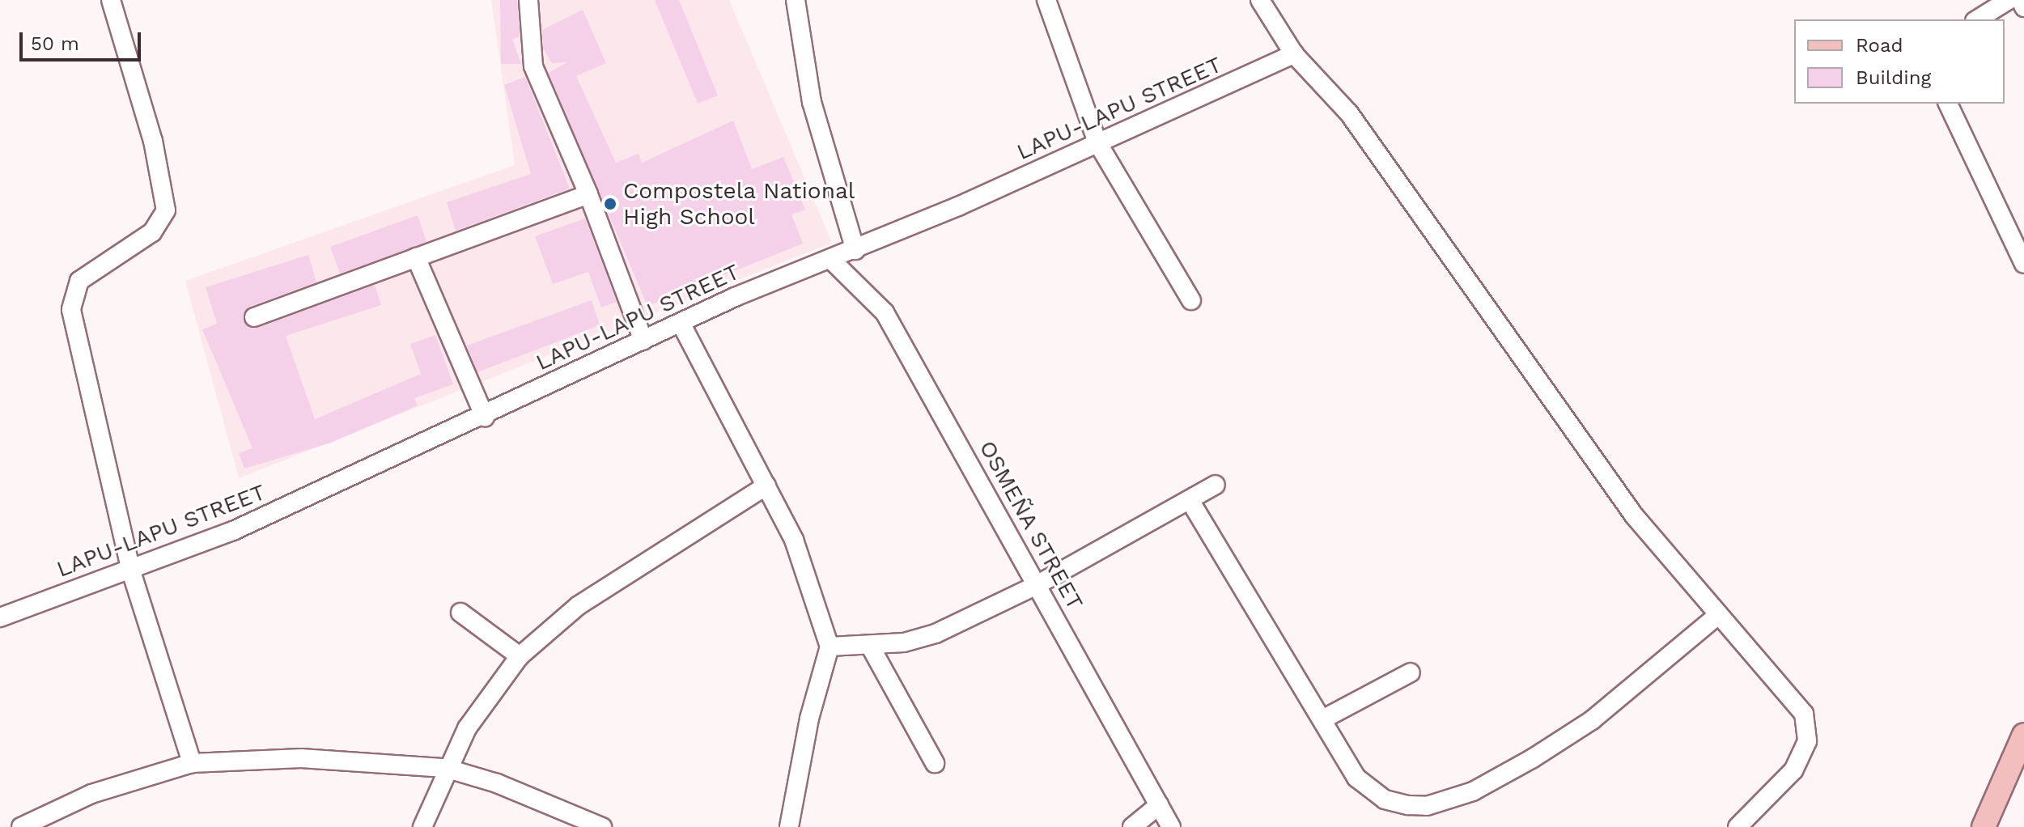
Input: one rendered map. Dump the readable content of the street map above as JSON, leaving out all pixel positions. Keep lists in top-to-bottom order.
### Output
{
  "streets": {
    "street": ["LAPU-LAPU STREET", "OSMEÑA STREET"]
  },
  "crossings": [
    ["LAPU-LAPU STREET", "OSMEÑA STREET"]
  ],
  "places": ["Compostela National High School"],
  "legend": ["Road", "Building"],
  "scale_bar": "50 m"
}
